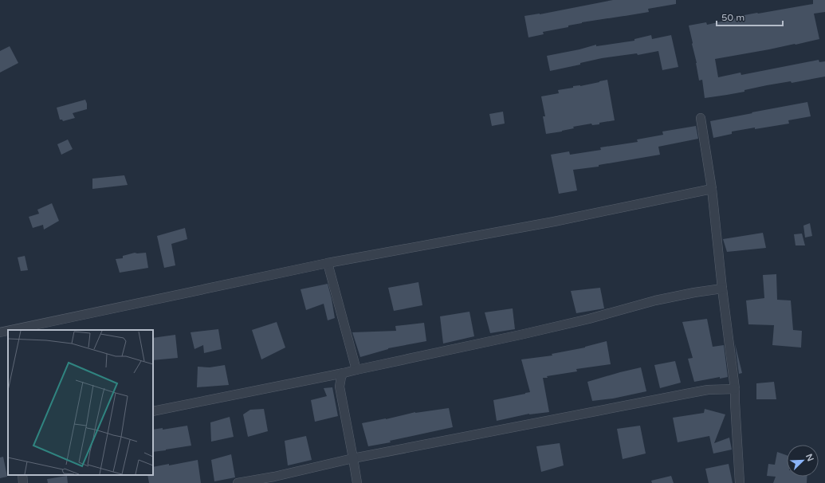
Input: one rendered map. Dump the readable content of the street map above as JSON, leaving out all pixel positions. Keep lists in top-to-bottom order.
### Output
{
  "scale_bar": "50 m",
  "north": "top right"
}
